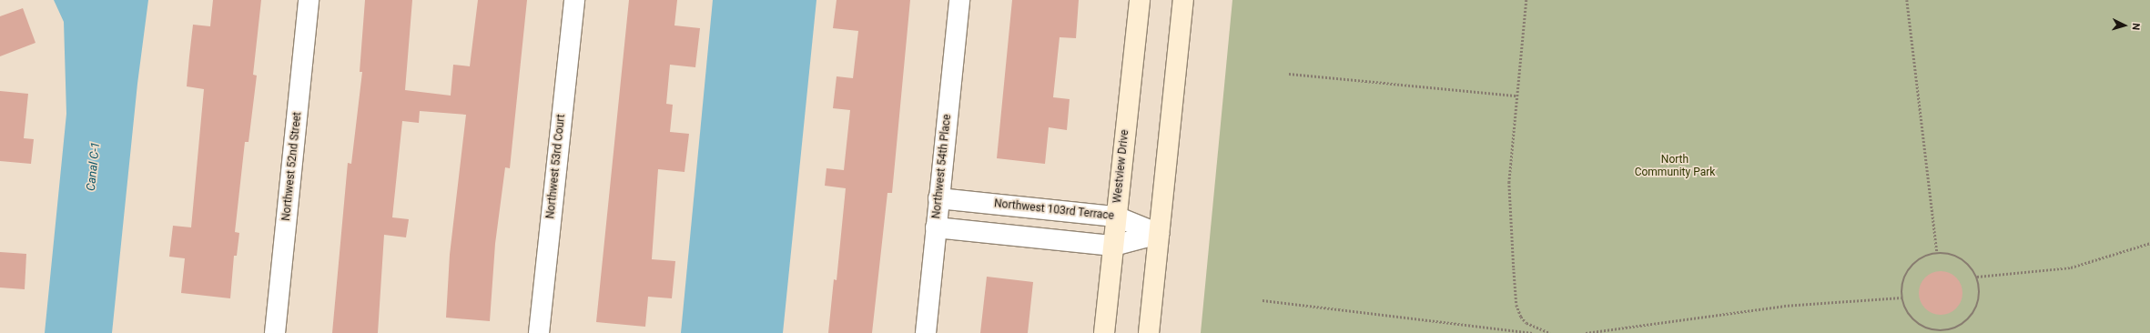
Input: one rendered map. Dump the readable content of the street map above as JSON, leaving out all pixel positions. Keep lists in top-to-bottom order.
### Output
{
  "streets": {
    "street": [
      "Northwest 52nd Street",
      "Northwest 53rd Court",
      "Northwest 54th Place",
      "Westview Drive",
      "Northwest 103rd Terrace"
    ]
  },
  "crossings": [
    ["Northwest 54th Place", "Northwest 103rd Terrace"],
    ["Westview Drive", "Northwest 103rd Terrace"]
  ],
  "water": ["Canal C-1"],
  "parks": ["North Community Park"],
  "north": "right"
}
